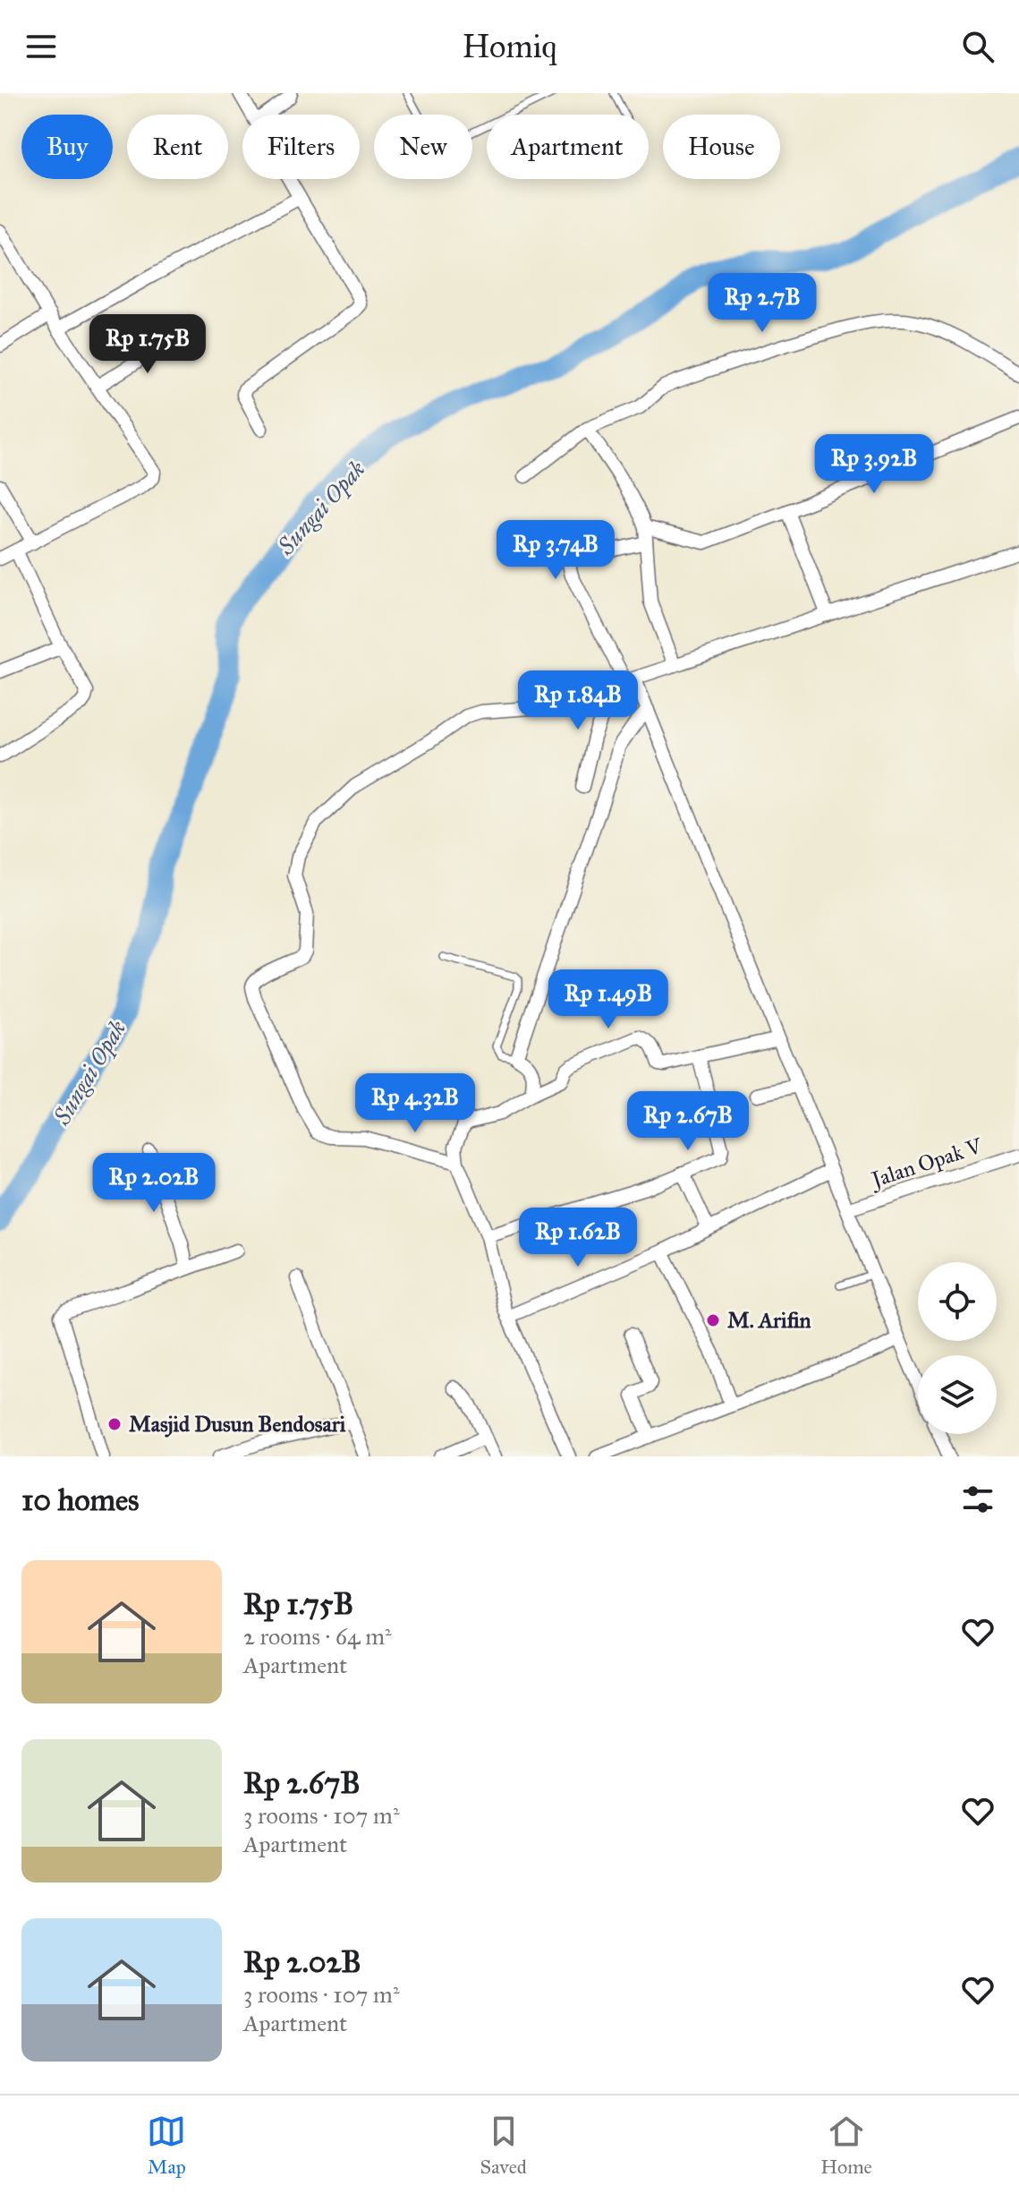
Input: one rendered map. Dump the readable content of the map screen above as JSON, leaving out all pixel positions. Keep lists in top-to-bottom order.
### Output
{
  "streets": {
    "street": ["Jalan Opak V"]
  },
  "water": ["Sungai Opak"],
  "places": ["M. Arifin", "Masjid Dusun Bendosari"],
  "page": {
    "header": "Homiq",
    "chip": [
      "Buy",
      "Rent",
      "Filters",
      "New",
      "Apartment",
      "House"
    ],
    "price": [
      "Rp 2.7B",
      "Rp 1.75B",
      "Rp 3.92B",
      "Rp 3.74B",
      "Rp 1.84B",
      "Rp 1.49B",
      "Rp 4.32B",
      "Rp 2.67B",
      "Rp 2.02B",
      "Rp 1.62B"
    ],
    "heading": "10 homes",
    "list": [
      {
        "name": "Rp 1.75B",
        "note": "2 rooms · 64 m² · Apartment"
      },
      {
        "name": "Rp 2.67B",
        "note": "3 rooms · 107 m² · Apartment"
      },
      {
        "name": "Rp 2.02B",
        "note": "3 rooms · 107 m² · Apartment"
      }
    ],
    "tabs": ["Map", "Saved", "Home"]
  }
}
